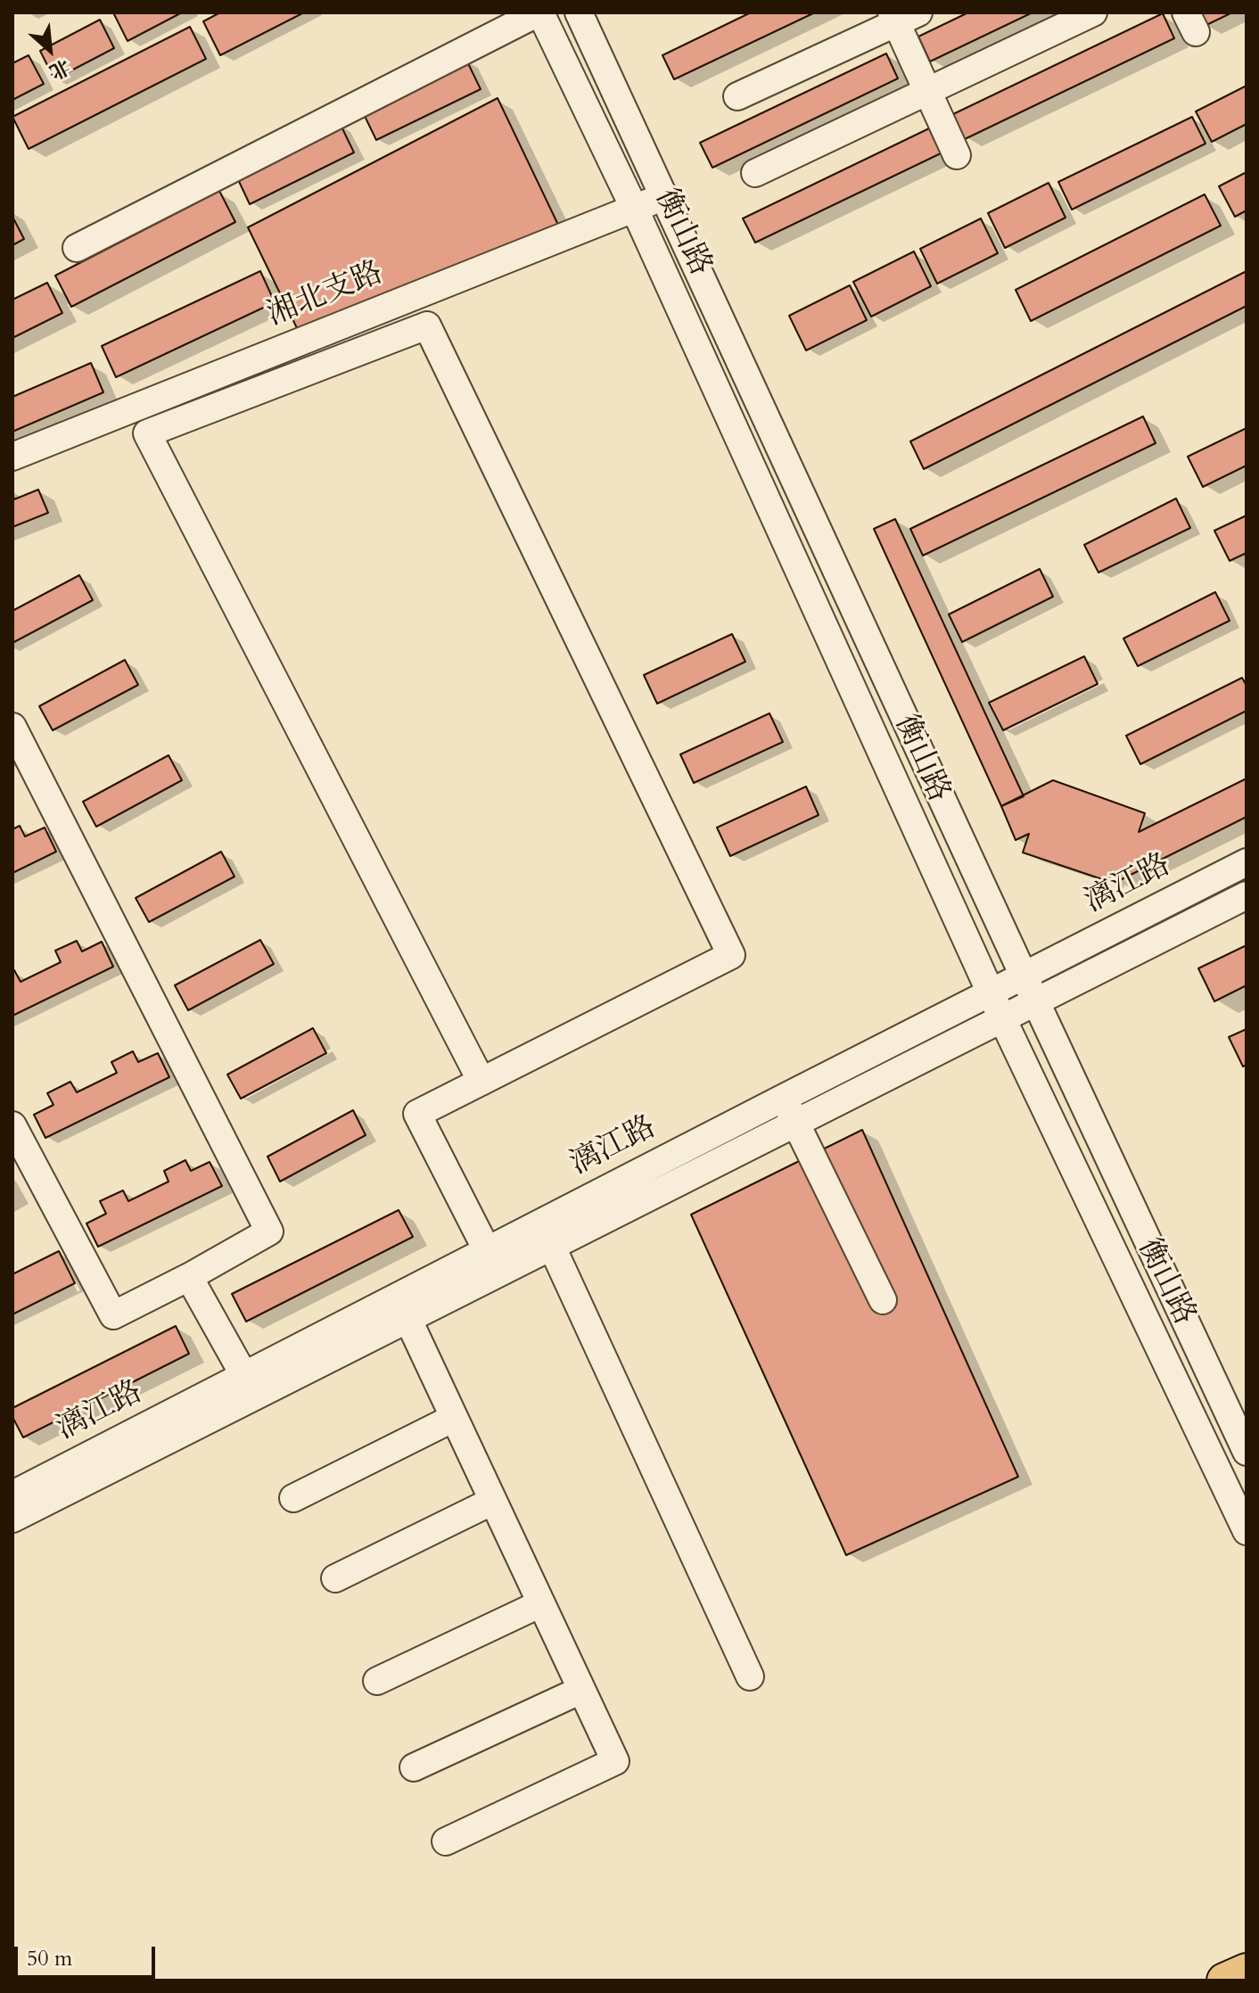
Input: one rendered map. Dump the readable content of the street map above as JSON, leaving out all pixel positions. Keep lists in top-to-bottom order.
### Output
{
  "streets": {
    "street": ["衡山路", "湘北支路", "漓江路"]
  },
  "crossings": [
    ["衡山路", "湘北支路"],
    ["衡山路", "漓江路"]
  ],
  "scale_bar": "50 m",
  "north": "bottom right"
}
